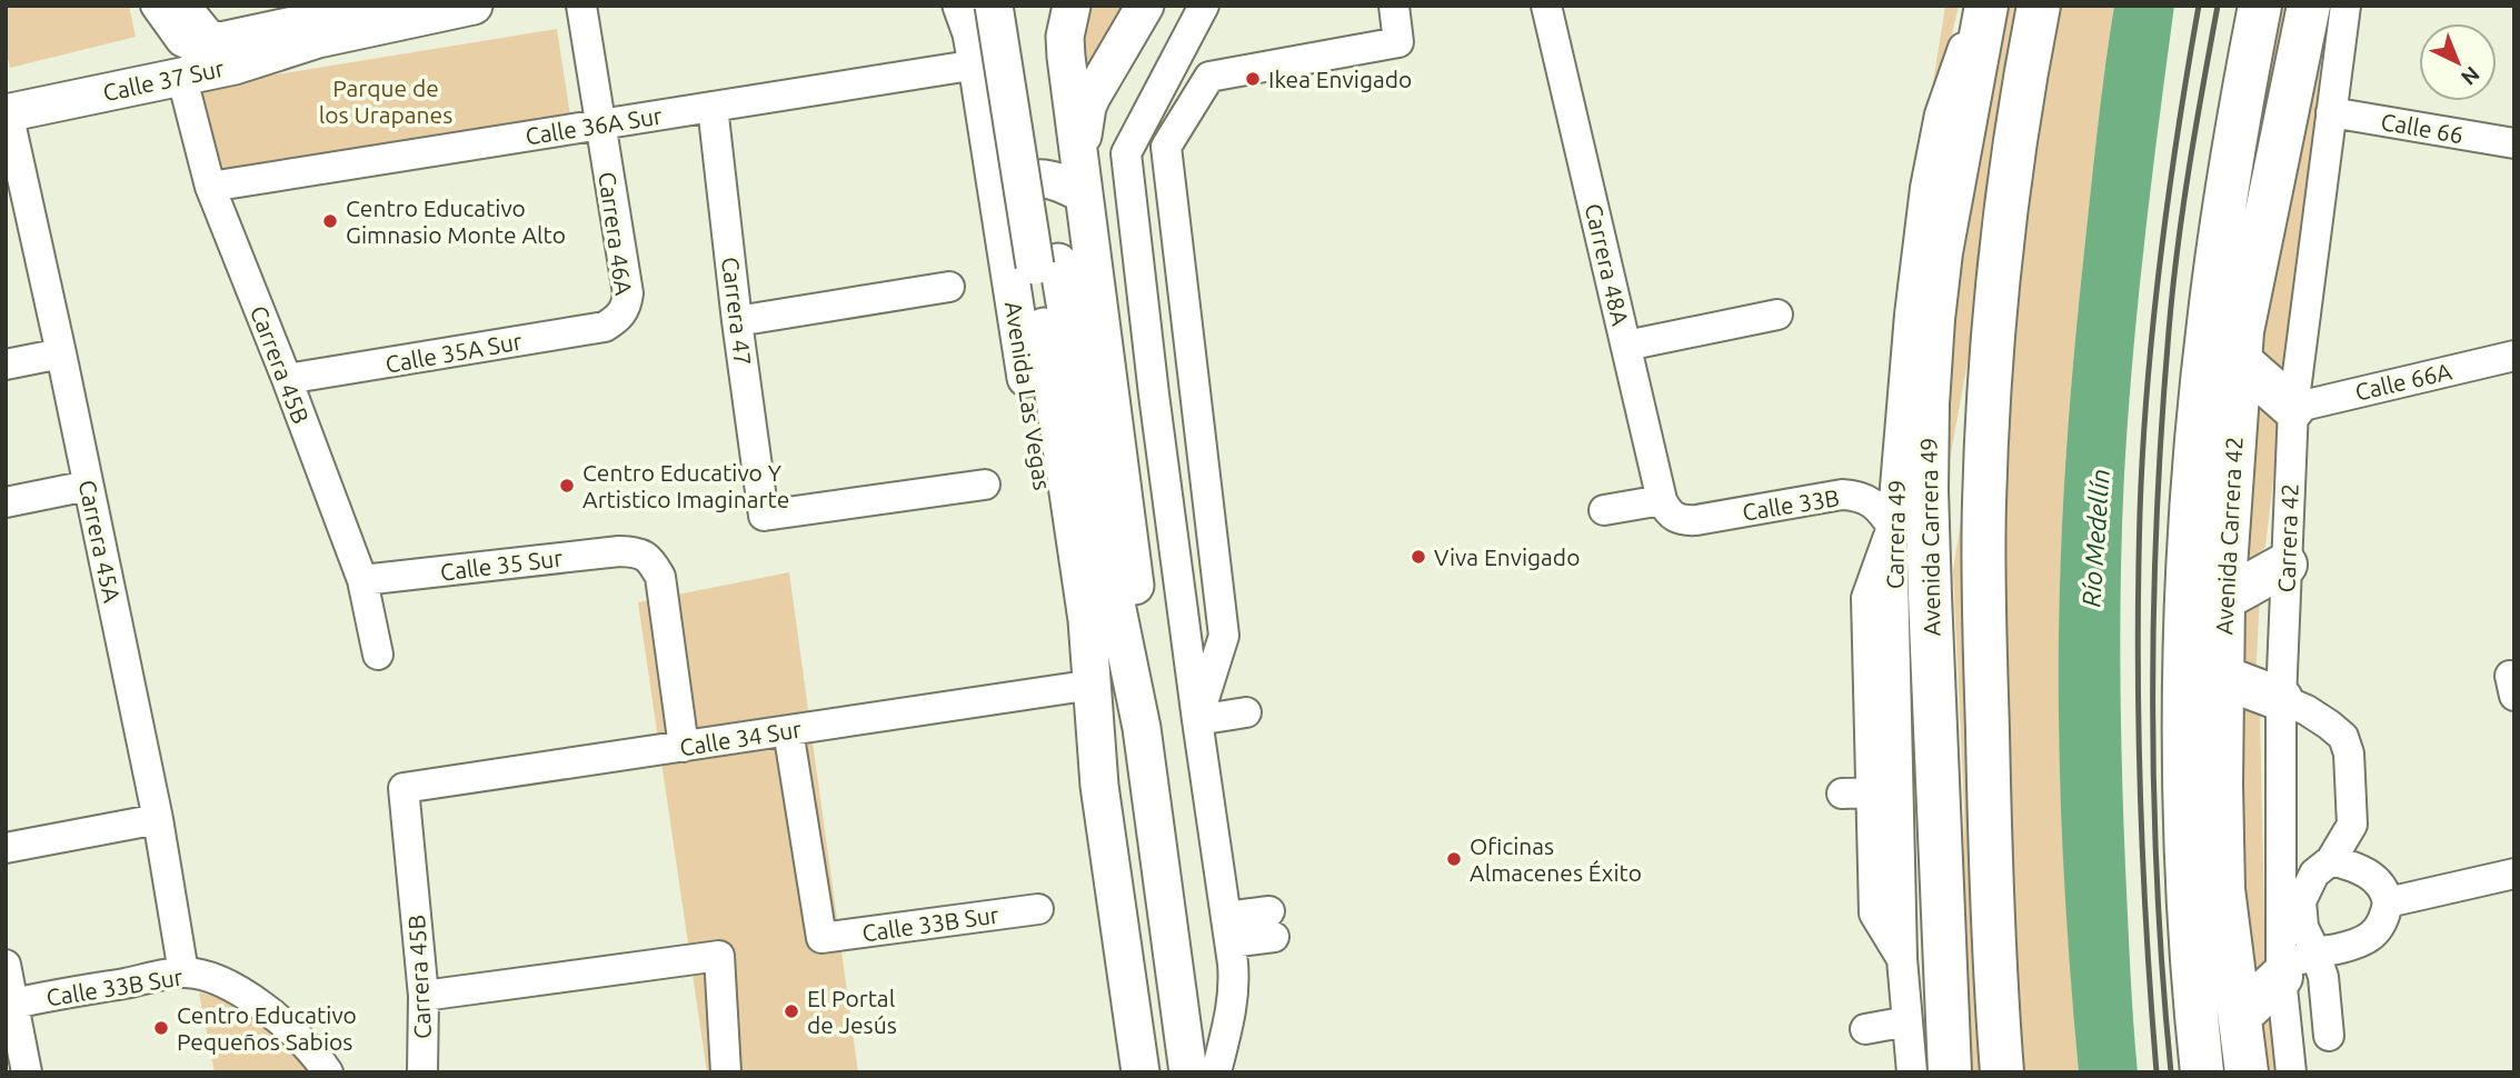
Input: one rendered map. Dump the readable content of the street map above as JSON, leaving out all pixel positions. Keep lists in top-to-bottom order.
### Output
{
  "streets": {
    "highway": ["Avenida Carrera 42", "Avenida Carrera 49"],
    "main road": ["Calle 37 Sur", "Avenida Las Vegas"],
    "street": [
      "Calle 36A Sur",
      "Calle 66",
      "Carrera 46A",
      "Carrera 48A",
      "Carrera 47",
      "Calle 35A Sur",
      "Carrera 45B",
      "Calle 66A",
      "Calle 33B",
      "Carrera 49",
      "Carrera 42",
      "Carrera 45A",
      "Calle 35 Sur",
      "Calle 34 Sur",
      "Calle 33B Sur"
    ]
  },
  "crossings": [
    ["Calle 37 Sur", "Carrera 45B"],
    ["Calle 37 Sur", "Carrera 45A"],
    ["Calle 36A Sur", "Carrera 46A"],
    ["Calle 36A Sur", "Carrera 47"],
    ["Calle 36A Sur", "Carrera 45B"],
    ["Calle 36A Sur", "Avenida Las Vegas"],
    ["Calle 66", "Carrera 42"],
    ["Carrera 46A", "Calle 35A Sur"],
    ["Carrera 48A", "Calle 33B"],
    ["Calle 35A Sur", "Carrera 45B"],
    ["Carrera 45B", "Calle 35 Sur"],
    ["Carrera 45B", "Calle 34 Sur"],
    ["Calle 66A", "Carrera 42"],
    ["Avenida Las Vegas", "Calle 34 Sur"],
    ["Calle 33B", "Carrera 49"],
    ["Carrera 45A", "Calle 33B Sur"],
    ["Calle 35 Sur", "Calle 34 Sur"],
    ["Calle 34 Sur", "Calle 33B Sur"]
  ],
  "water": ["Río Medellín"],
  "parks": ["Parque de los Urapanes"],
  "places": [
    "Ikea Envigado",
    "Centro Educativo Gimnasio Monte Alto",
    "Centro Educativo Y Artistico Imaginarte",
    "Viva Envigado",
    "Oficinas Almacenes Éxito",
    "El Portal de Jesús",
    "Centro Educativo Pequeños Sabios"
  ],
  "north": "bottom right"
}
